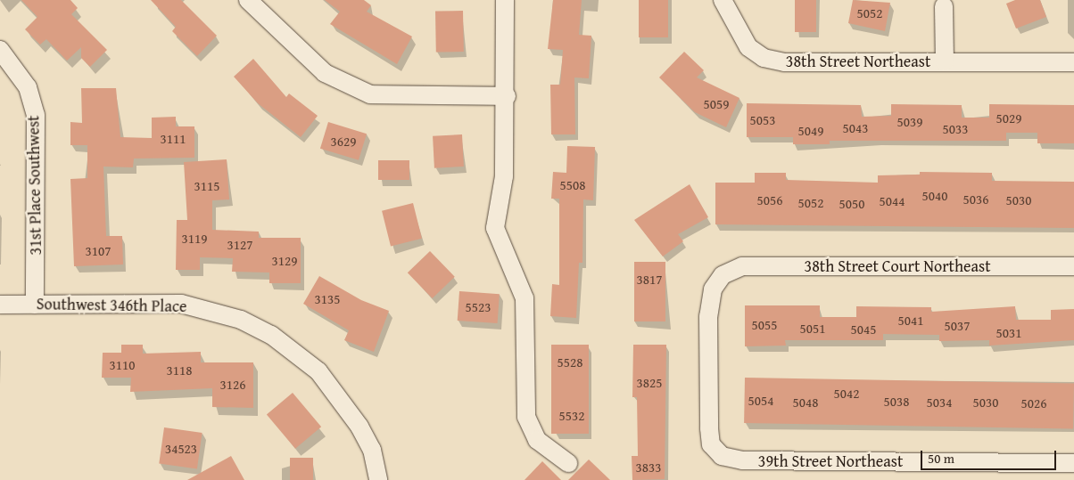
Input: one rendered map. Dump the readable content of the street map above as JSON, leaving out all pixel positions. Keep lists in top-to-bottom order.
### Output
{
  "streets": {
    "street": [
      "38th Street Northeast",
      "31st Place Southwest",
      "38th Street Court Northeast",
      "Southwest 346th Place",
      "39th Street Northeast"
    ]
  },
  "crossings": [
    ["31st Place Southwest", "Southwest 346th Place"],
    ["38th Street Court Northeast", "39th Street Northeast"]
  ],
  "house_numbers": [
    "5052",
    "5059",
    "5029",
    "5053",
    "5039",
    "5043",
    "5033",
    "5049",
    "3111",
    "3629",
    "5508",
    "3115",
    "5040",
    "5036",
    "5056",
    "5030",
    "5044",
    "5052",
    "5050",
    "3119",
    "3127",
    "3107",
    "3129",
    "3817",
    "3135",
    "5523",
    "5041",
    "5055",
    "5037",
    "5051",
    "5045",
    "5031",
    "5528",
    "3110",
    "3118",
    "3825",
    "3126",
    "5042",
    "5054",
    "5038",
    "5048",
    "5034",
    "5030",
    "5026",
    "5532",
    "34523",
    "3833"
  ],
  "scale_bar": "50 m"
}
